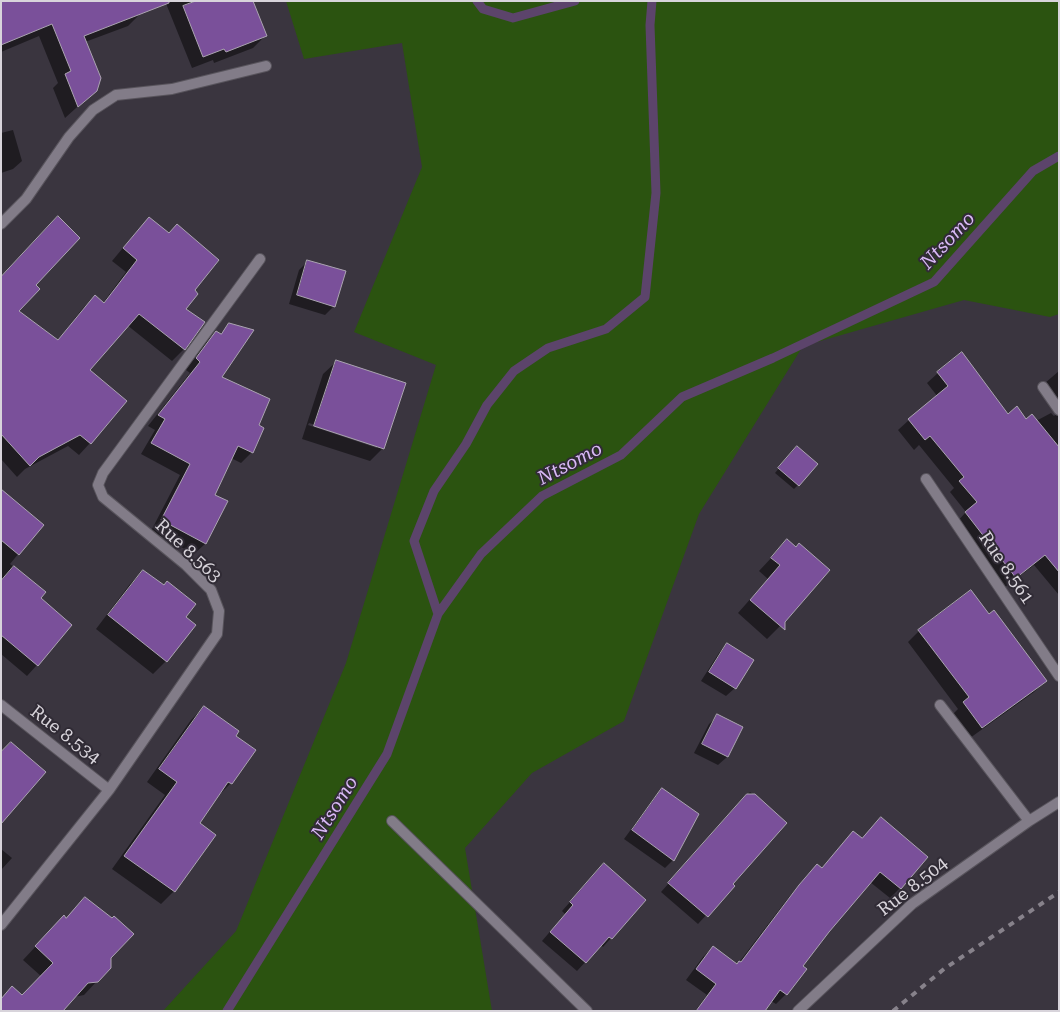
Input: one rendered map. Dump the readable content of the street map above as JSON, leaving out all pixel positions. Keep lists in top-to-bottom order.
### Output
{
  "streets": {
    "street": [
      "Rue 8.563",
      "Rue 8.561",
      "Rue 8.534",
      "Rue 8.504"
    ]
  },
  "crossings": [
    ["Rue 8.563", "Rue 8.534"]
  ],
  "water": ["Ntsomo"]
}
